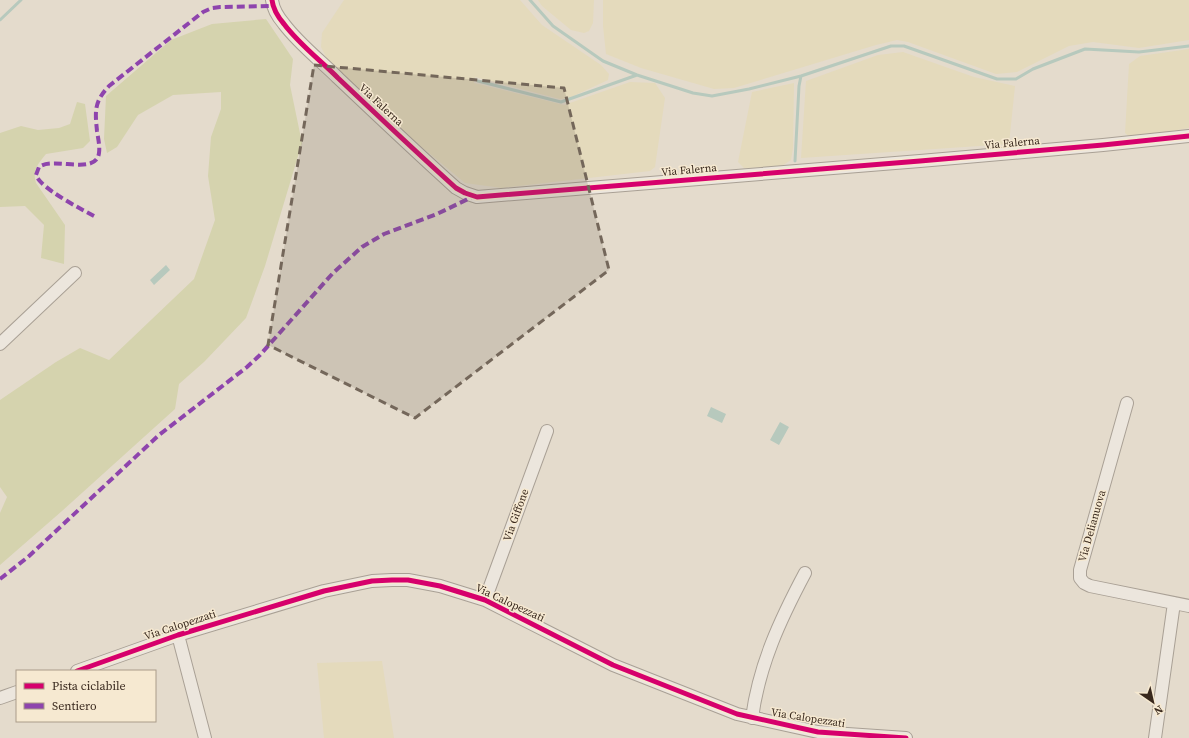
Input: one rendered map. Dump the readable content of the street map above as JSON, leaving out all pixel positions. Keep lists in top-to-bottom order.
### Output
{
  "streets": {
    "street": [
      "Via Falerna",
      "Via Giffone",
      "Via Delianuova",
      "Via Calopezzati"
    ]
  },
  "crossings": [
    ["Via Giffone", "Via Calopezzati"]
  ],
  "legend": ["Pista ciclabile", "Sentiero"],
  "north": "bottom right"
}
